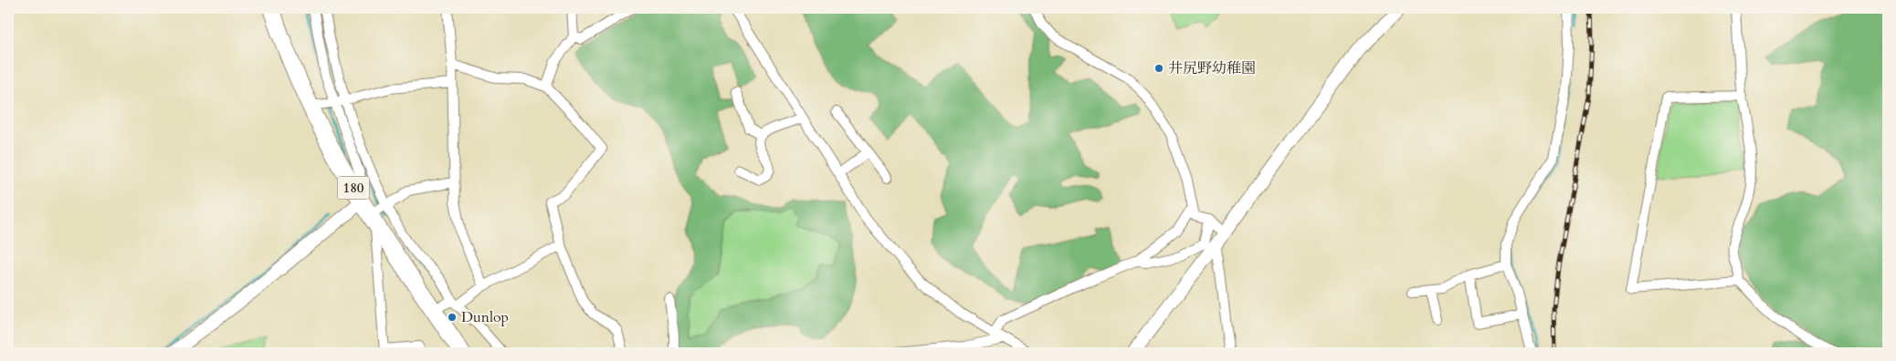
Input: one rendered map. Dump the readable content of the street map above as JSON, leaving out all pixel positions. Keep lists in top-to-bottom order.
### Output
{
  "streets": {
    "highway": ["180"]
  },
  "places": ["井尻野幼稚園", "Dunlop"]
}
